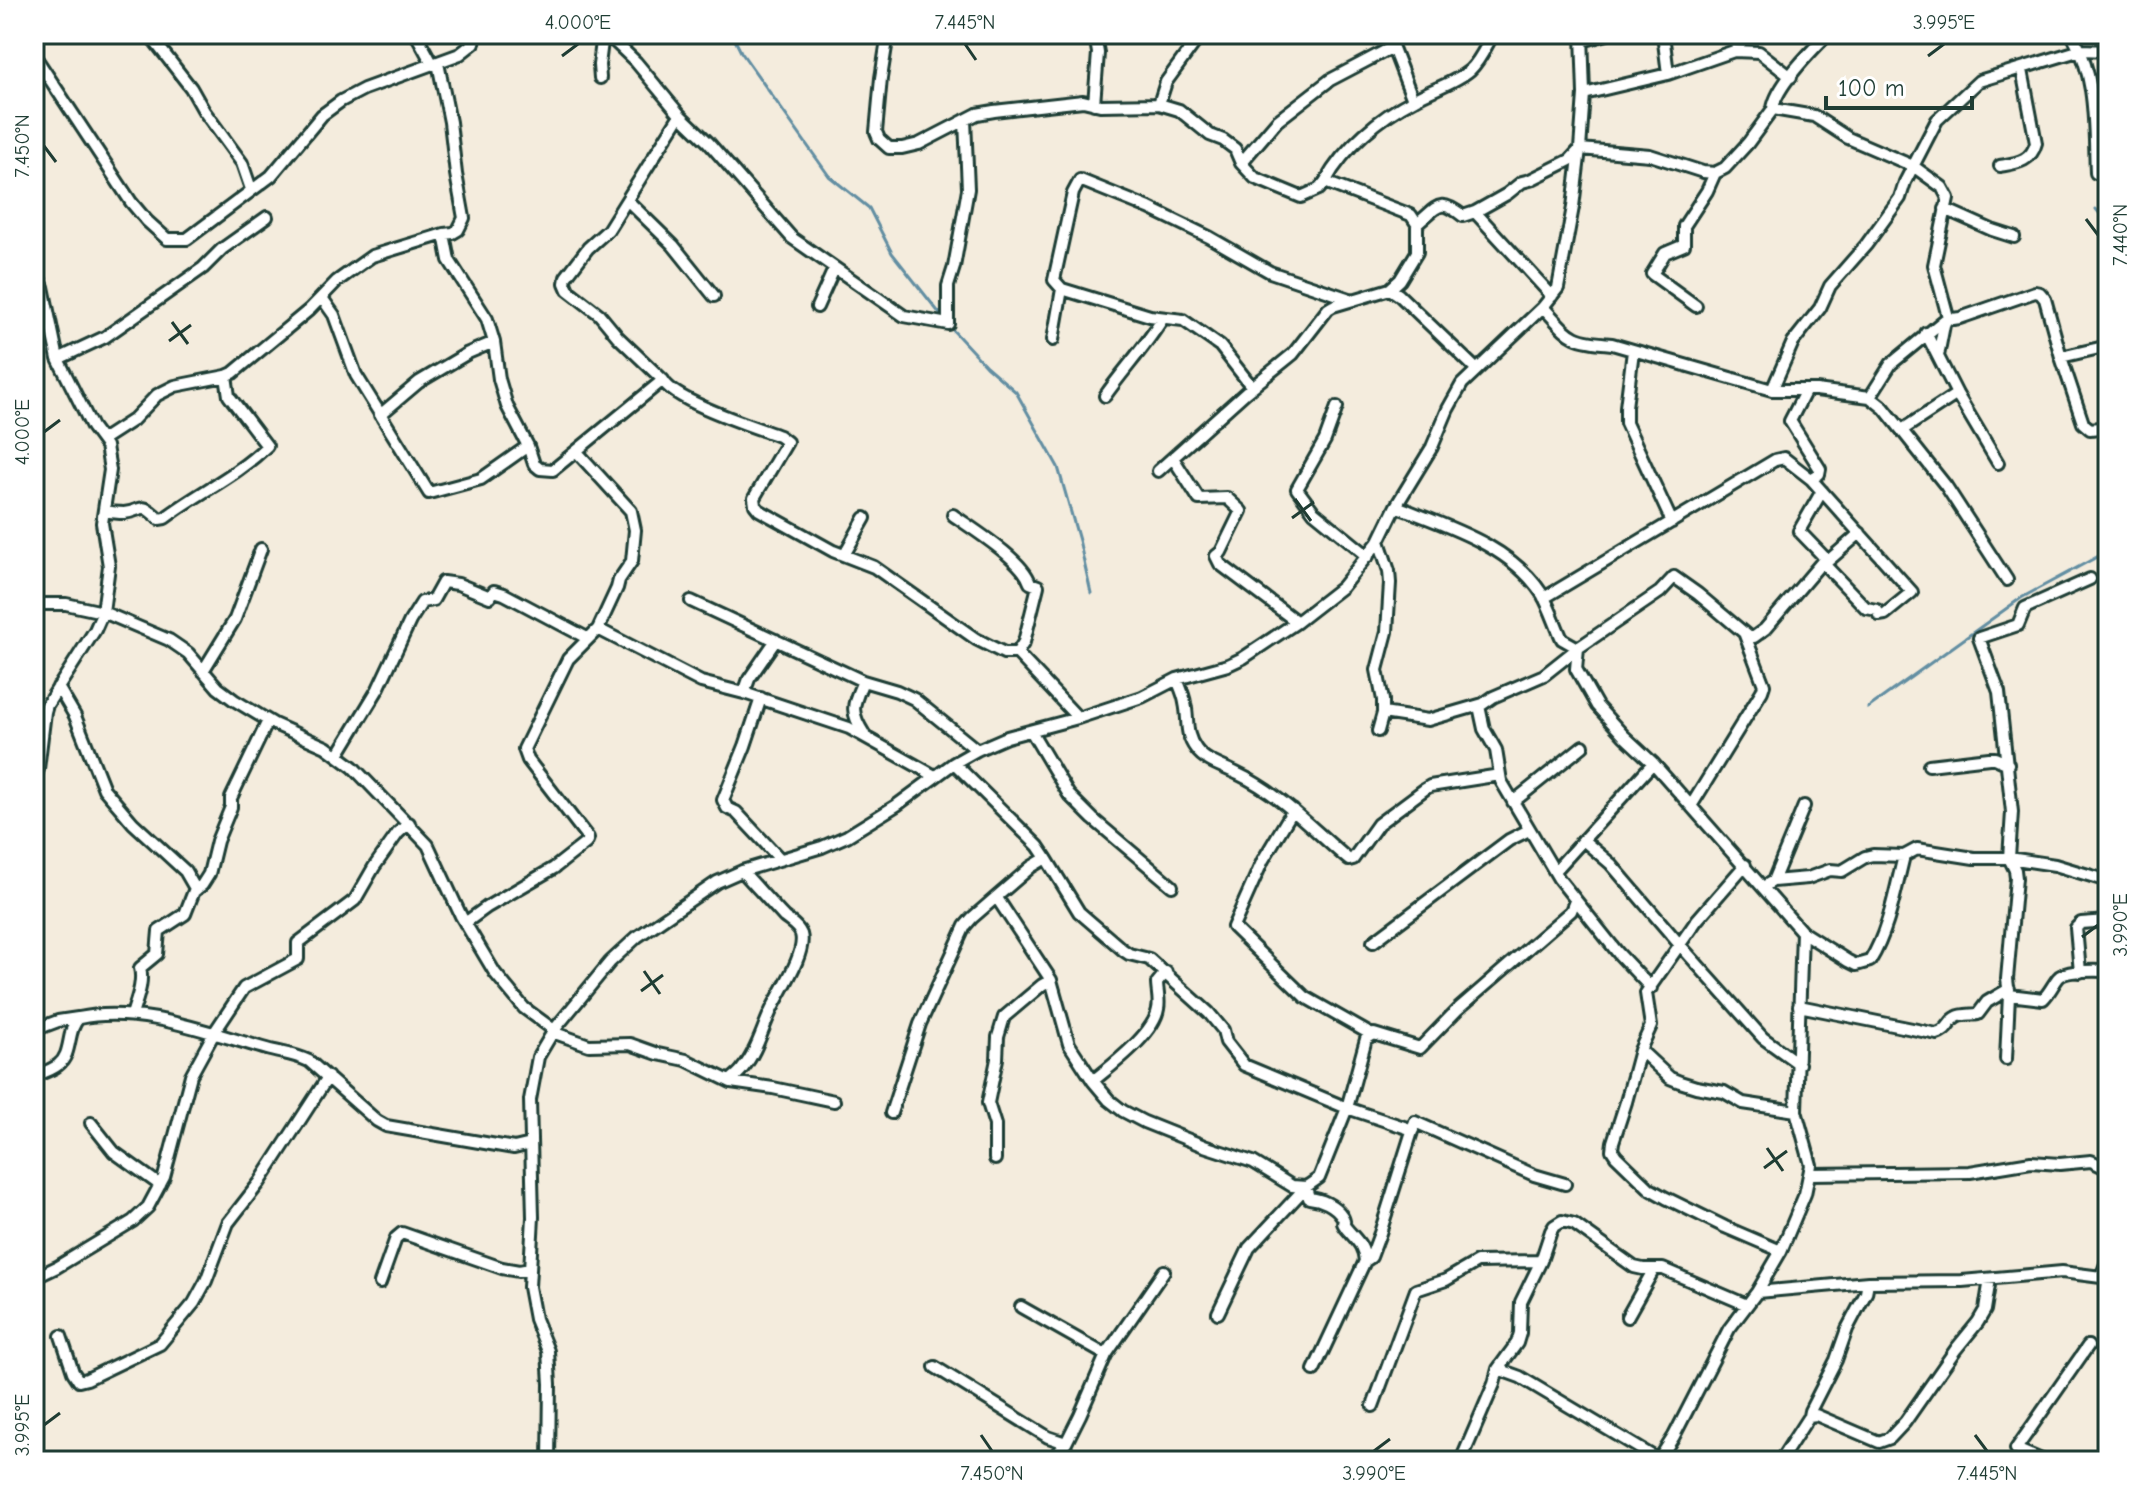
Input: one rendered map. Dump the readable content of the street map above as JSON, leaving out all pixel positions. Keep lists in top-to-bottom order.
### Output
{
  "scale_bar": "100 m",
  "coordinates": [
    "4.000°E",
    "7.445°N",
    "3.995°E",
    "7.450°N",
    "7.440°N",
    "3.990°E"
  ]
}
